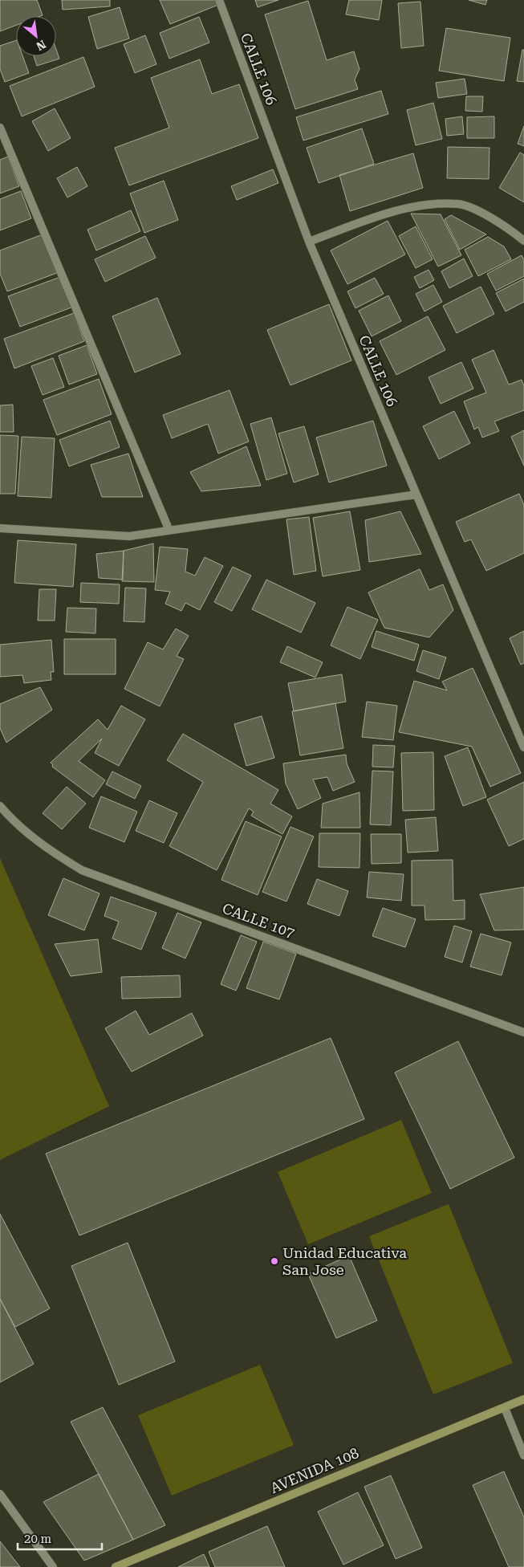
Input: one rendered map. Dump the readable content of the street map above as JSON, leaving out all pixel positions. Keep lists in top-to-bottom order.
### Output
{
  "streets": {
    "street": ["CALLE 106", "CALLE 107", "AVENIDA 108"]
  },
  "places": ["Unidad Educativa San Jose"],
  "scale_bar": "20 m",
  "north": "bottom right"
}
